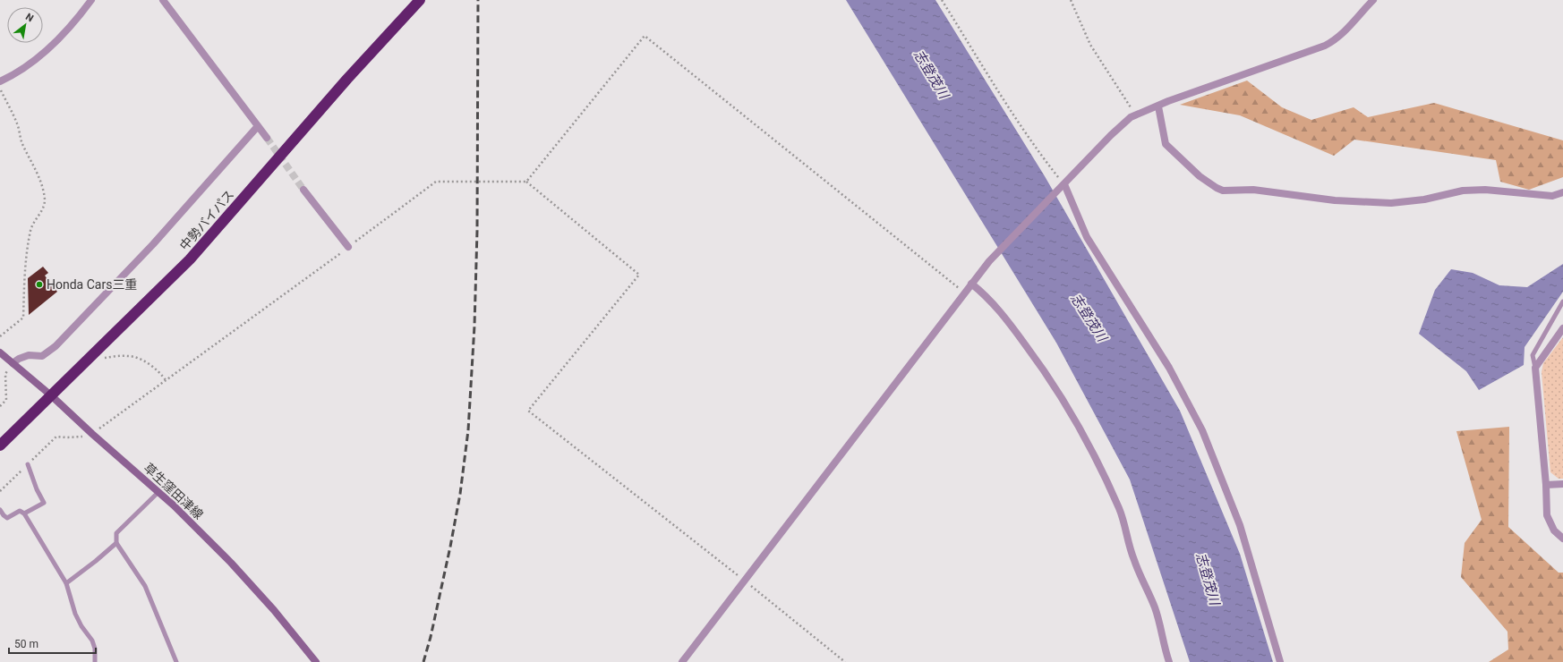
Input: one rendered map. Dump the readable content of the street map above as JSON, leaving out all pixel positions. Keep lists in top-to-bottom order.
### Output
{
  "streets": {
    "highway": ["中勢バイパス"],
    "main road": ["草生窪田津線"]
  },
  "crossings": [
    ["中勢バイパス", "草生窪田津線"]
  ],
  "water": ["志登茂川"],
  "places": ["Honda Cars三重"],
  "scale_bar": "50 m",
  "north": "top right"
}
